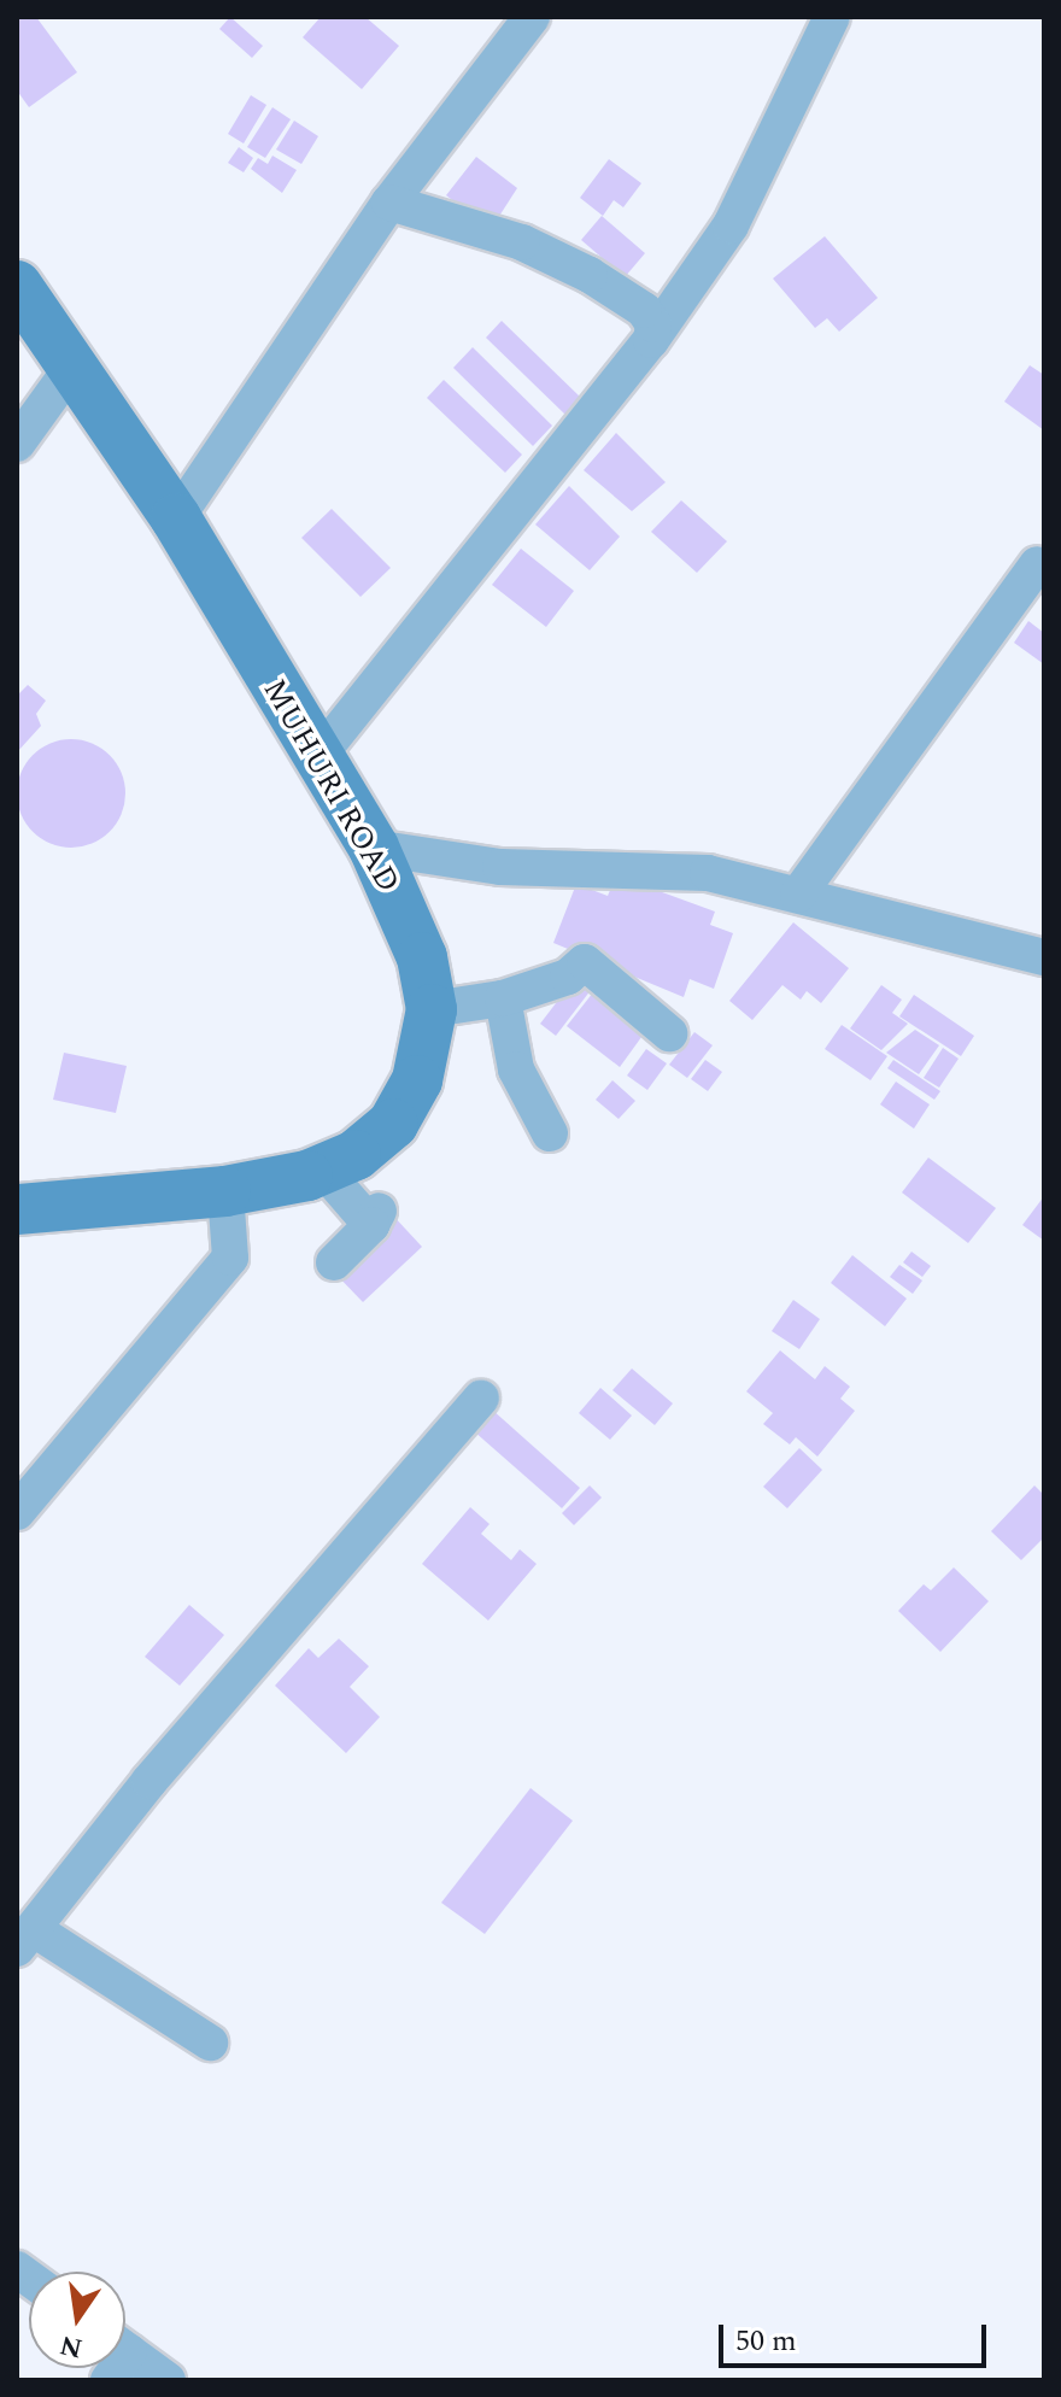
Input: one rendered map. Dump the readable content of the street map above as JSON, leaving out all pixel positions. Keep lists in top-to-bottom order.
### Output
{
  "streets": {
    "main road": ["MUHURI ROAD"]
  },
  "scale_bar": "50 m",
  "north": "bottom"
}
